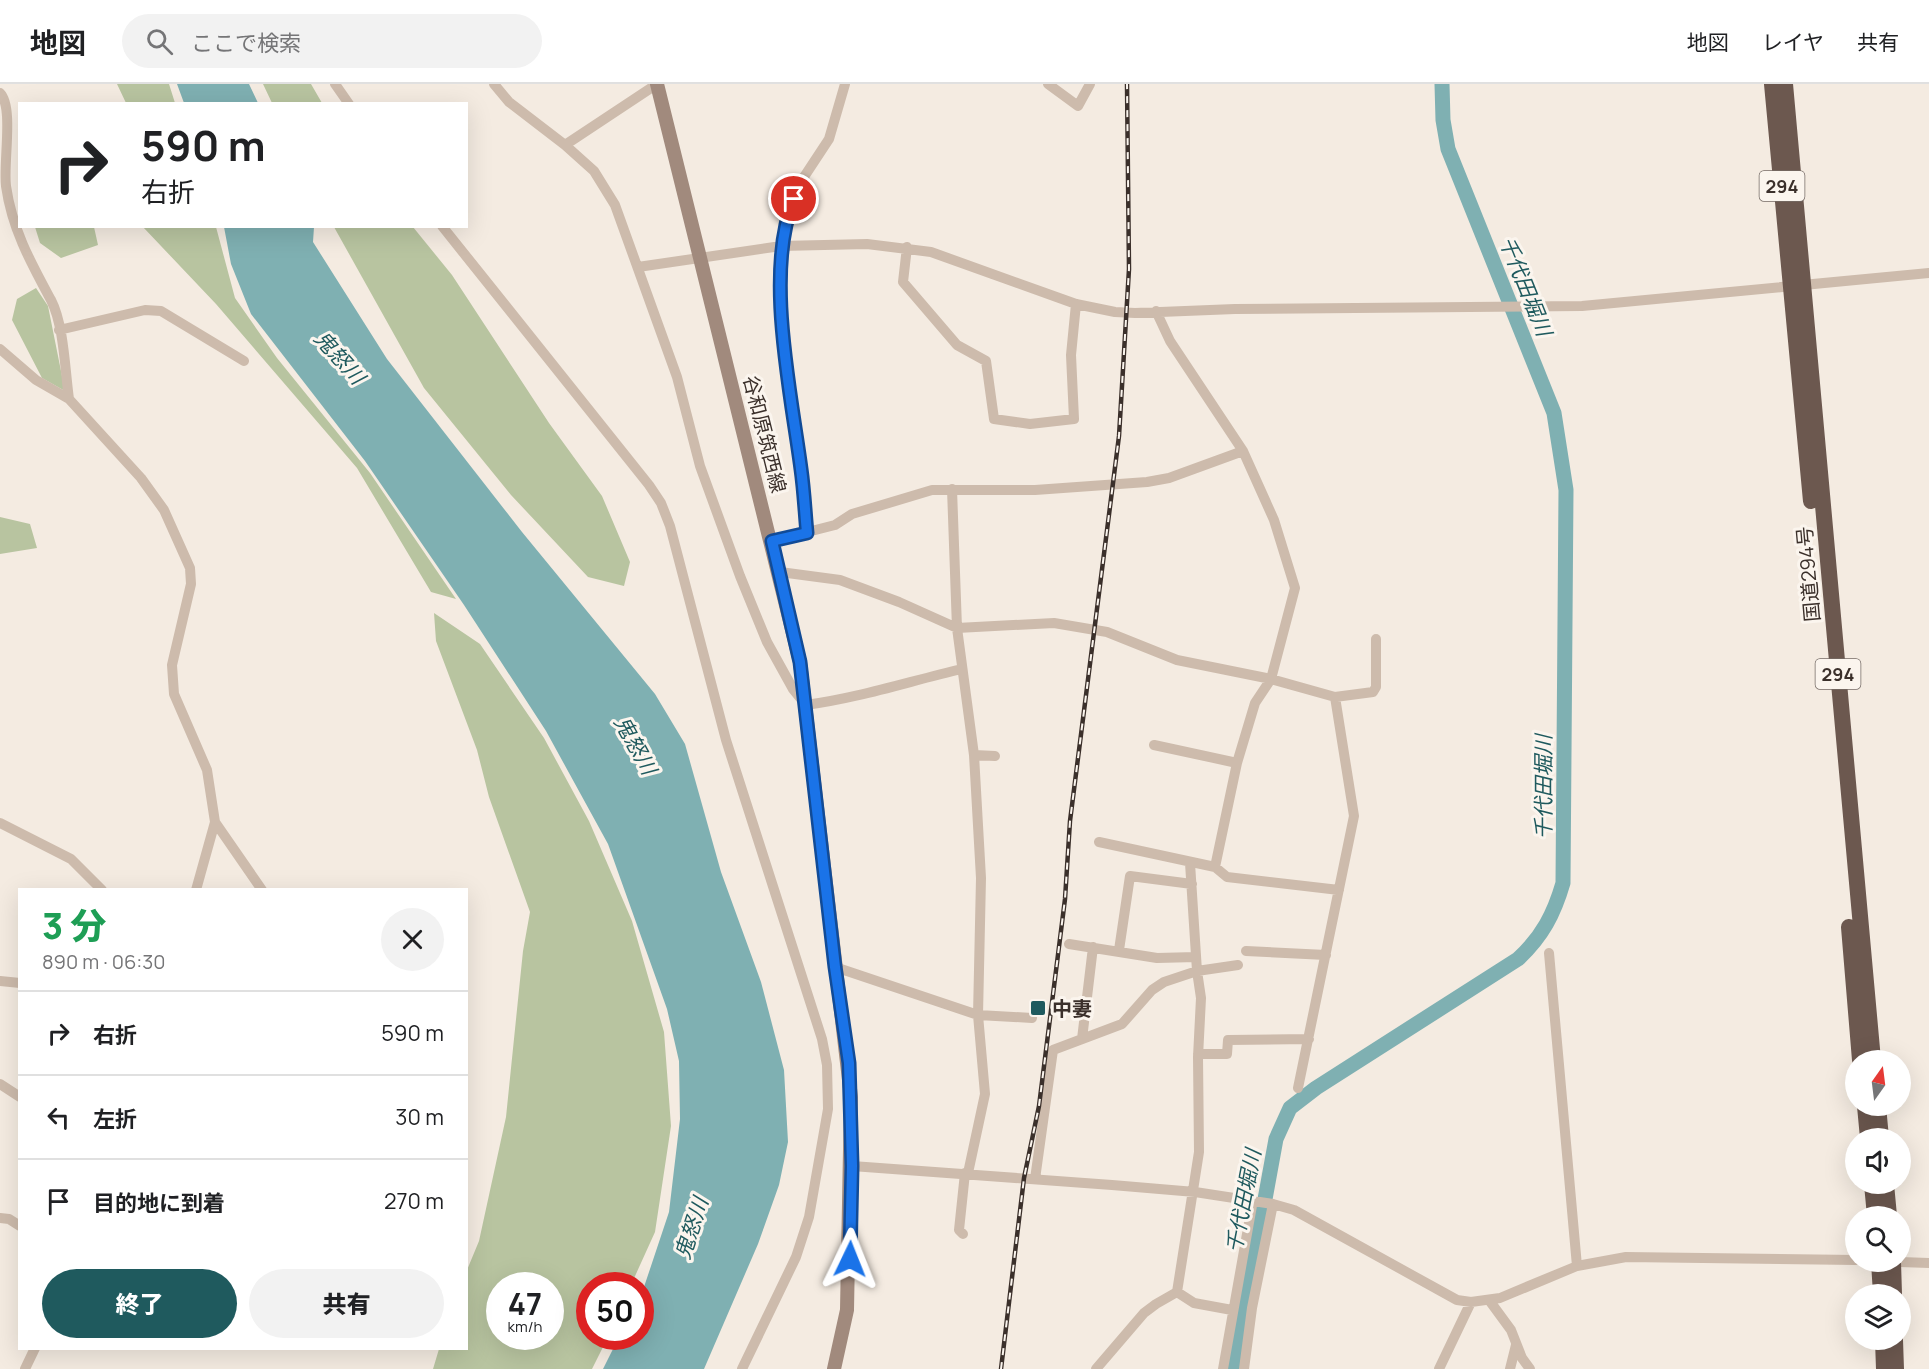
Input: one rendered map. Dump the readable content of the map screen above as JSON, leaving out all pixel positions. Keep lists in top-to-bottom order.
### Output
{
  "streets": {
    "highway": ["294", "国道294号"],
    "main road": ["谷和原筑西線"]
  },
  "water": ["千代田堀川", "鬼怒川"],
  "places": {
    "transit": ["中妻"]
  },
  "north": "top",
  "page": {
    "header": "地図",
    "search": "ここで検索",
    "nav": ["地図", "レイヤ", "共有"],
    "turn": ["590 m", "右折"],
    "heading": ["3 分", "890 m · 06:30"],
    "list": [
      {
        "name": "右折",
        "value": "590 m"
      },
      {
        "name": "左折",
        "value": "30 m"
      },
      {
        "name": "目的地に到着",
        "value": "270 m"
      }
    ],
    "buttons": ["終了", "共有"],
    "speed": "47 km/h",
    "limit": "50"
  }
}
